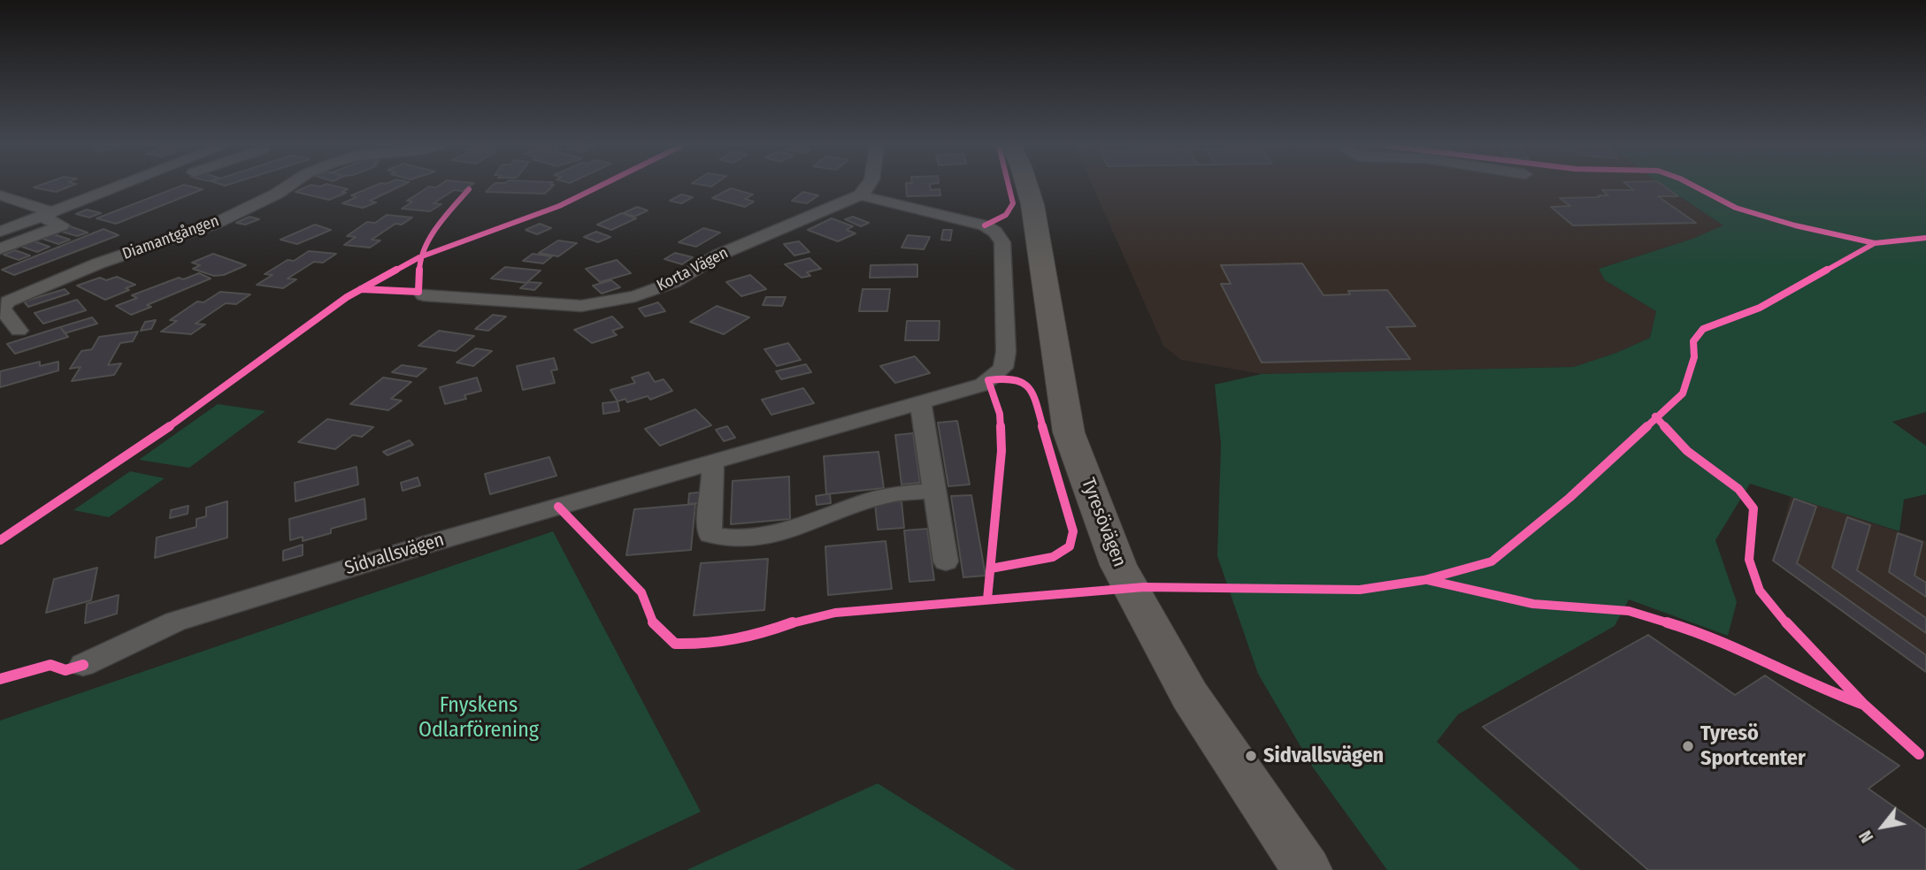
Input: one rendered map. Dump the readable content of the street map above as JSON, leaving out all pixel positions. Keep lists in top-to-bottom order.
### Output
{
  "streets": {
    "main road": ["Tyresövägen"],
    "street": ["Diamantgången", "Korta Vägen", "Sidvallsvägen"]
  },
  "crossings": [
    ["Korta Vägen", "Sidvallsvägen"]
  ],
  "parks": ["Fnyskens Odlarförening"],
  "places": ["Tyresö Sportcenter", "Sidvallsvägen"],
  "north": "bottom left"
}
